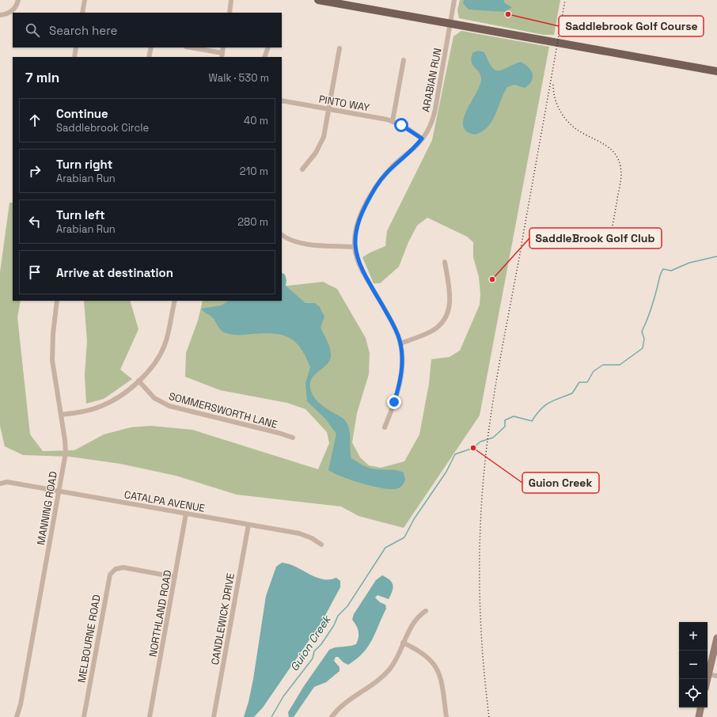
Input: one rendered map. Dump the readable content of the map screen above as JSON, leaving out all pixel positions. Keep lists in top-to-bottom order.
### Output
{
  "streets": {
    "street": [
      "ARABIAN RUN",
      "PINTO WAY",
      "SOMMERSWORTH LANE",
      "CATALPA AVENUE",
      "MANNING ROAD",
      "NORTHLAND ROAD",
      "CANDLEWICK DRIVE",
      "MELBOURNE ROAD"
    ]
  },
  "crossings": [
    ["ARABIAN RUN", "PINTO WAY"],
    ["CATALPA AVENUE", "MANNING ROAD"],
    ["CATALPA AVENUE", "NORTHLAND ROAD"],
    ["CATALPA AVENUE", "CANDLEWICK DRIVE"],
    ["NORTHLAND ROAD", "MELBOURNE ROAD"]
  ],
  "water": ["Guion Creek"],
  "places": ["Saddlebrook Golf Course", "SaddleBrook Golf Club", "Guion Creek"],
  "page": {
    "search": "Search here",
    "heading": ["7 min", "Walk · 530 m"],
    "list": [
      ["Continue", "Saddlebrook Circle", "40 m"],
      ["Turn right", "Arabian Run", "210 m"],
      ["Turn left", "Arabian Run", "280 m"],
      "Arrive at destination"
    ],
    "map_buttons": ["+", "−"]
  }
}
